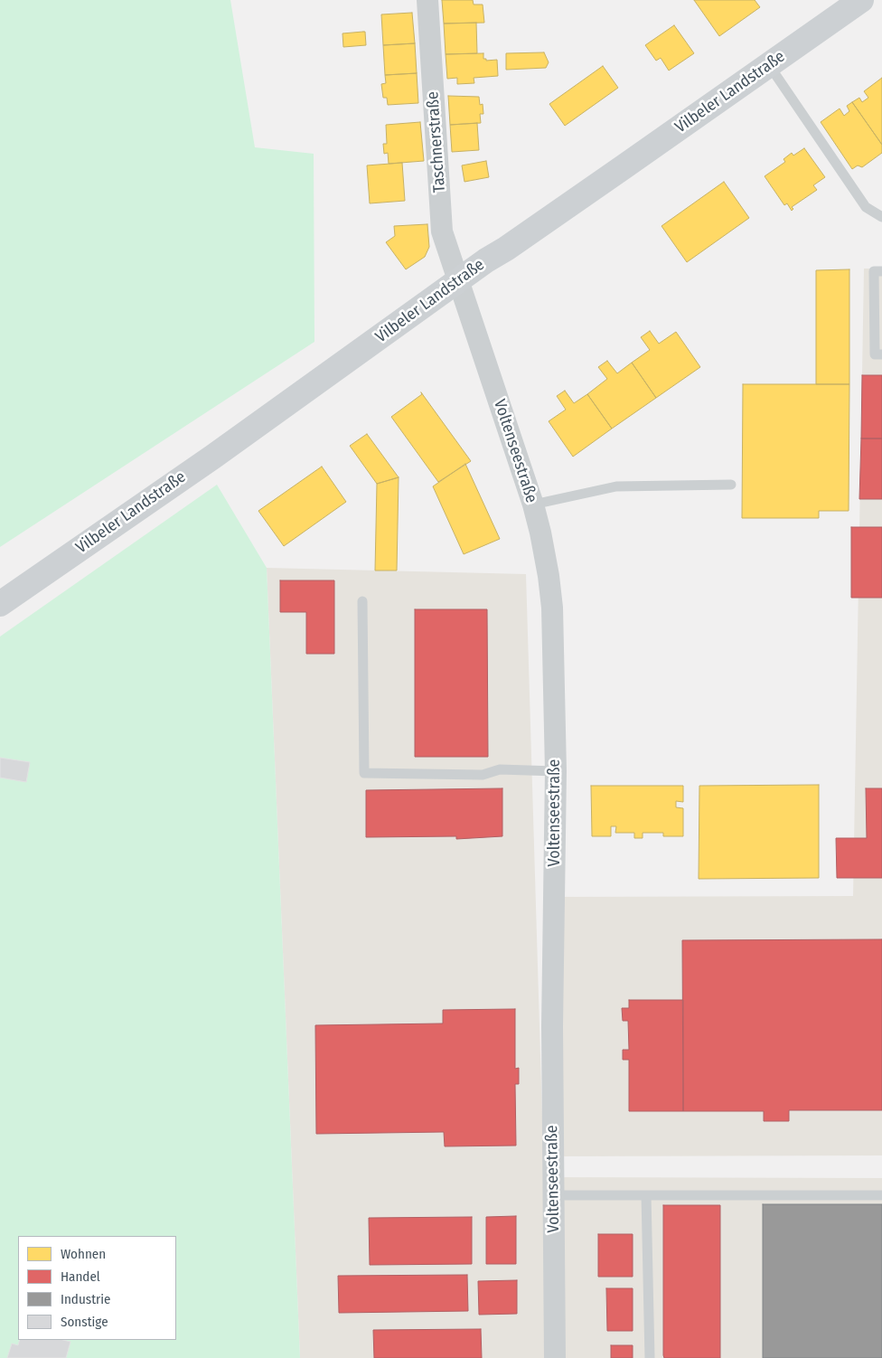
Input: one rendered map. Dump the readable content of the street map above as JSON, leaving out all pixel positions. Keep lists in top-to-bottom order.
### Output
{
  "streets": {
    "main road": ["Vilbeler Landstraße"],
    "street": ["Taschnerstraße", "Voltenseestraße"]
  },
  "crossings": [
    ["Vilbeler Landstraße", "Taschnerstraße"],
    ["Vilbeler Landstraße", "Voltenseestraße"],
    ["Taschnerstraße", "Voltenseestraße"]
  ],
  "legend": [
    "Wohnen",
    "Handel",
    "Industrie",
    "Sonstige"
  ]
}
